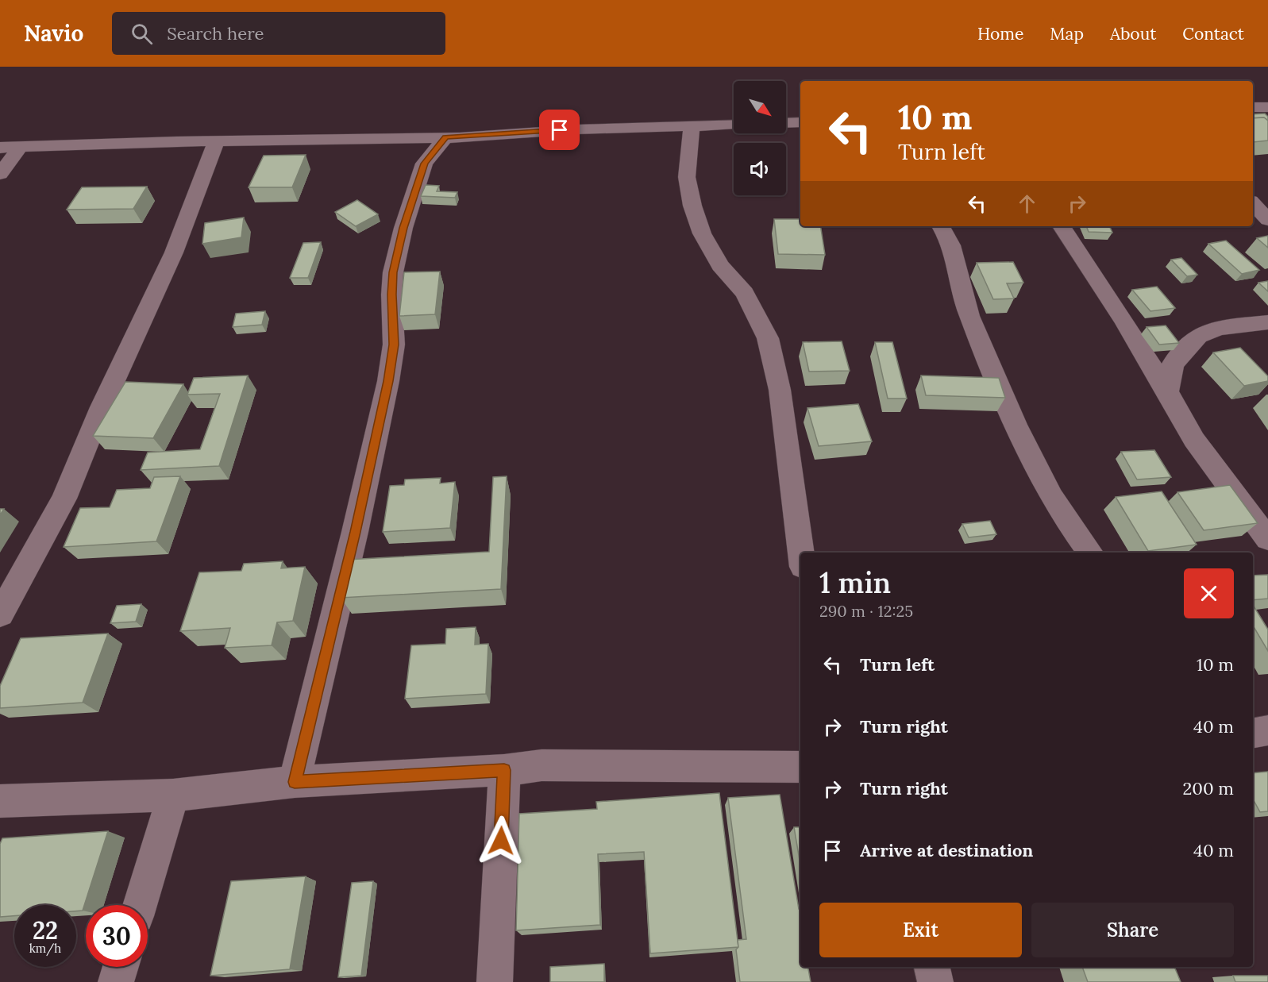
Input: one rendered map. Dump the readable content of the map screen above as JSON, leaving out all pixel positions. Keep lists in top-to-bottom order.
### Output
{
  "north": "bottom right",
  "page": {
    "header": "Navio",
    "search": "Search here",
    "nav": [
      "Home",
      "Map",
      "About",
      "Contact"
    ],
    "turn": ["10 m", "Turn left"],
    "heading": ["1 min", "290 m · 12:25"],
    "list": [
      {
        "name": "Turn left",
        "value": "10 m"
      },
      {
        "name": "Turn right",
        "value": "40 m"
      },
      {
        "name": "Turn right",
        "value": "200 m"
      },
      {
        "name": "Arrive at destination",
        "value": "40 m"
      }
    ],
    "buttons": ["Exit", "Share"],
    "speed": "22 km/h",
    "limit": "30"
  }
}
